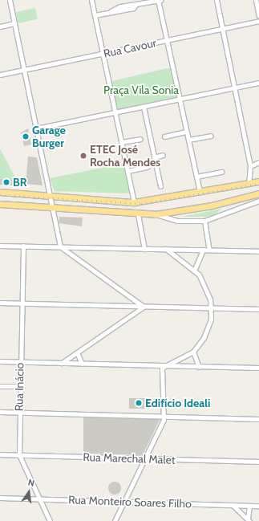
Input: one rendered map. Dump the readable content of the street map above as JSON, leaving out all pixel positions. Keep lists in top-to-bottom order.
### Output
{
  "streets": {
    "street": [
      "Rua Cavour",
      "Rua Inácio",
      "Rua Marechal Malet",
      "Rua Monteiro Soares Filho"
    ]
  },
  "crossings": [
    ["Rua Inácio", "Rua Marechal Malet"],
    ["Rua Inácio", "Rua Monteiro Soares Filho"]
  ],
  "parks": ["Praça Vila Sonia"],
  "places": [
    "Garage Burger",
    "ETEC José Rocha Mendes",
    "BR",
    "Edifício Ideali"
  ],
  "north": "top"
}
